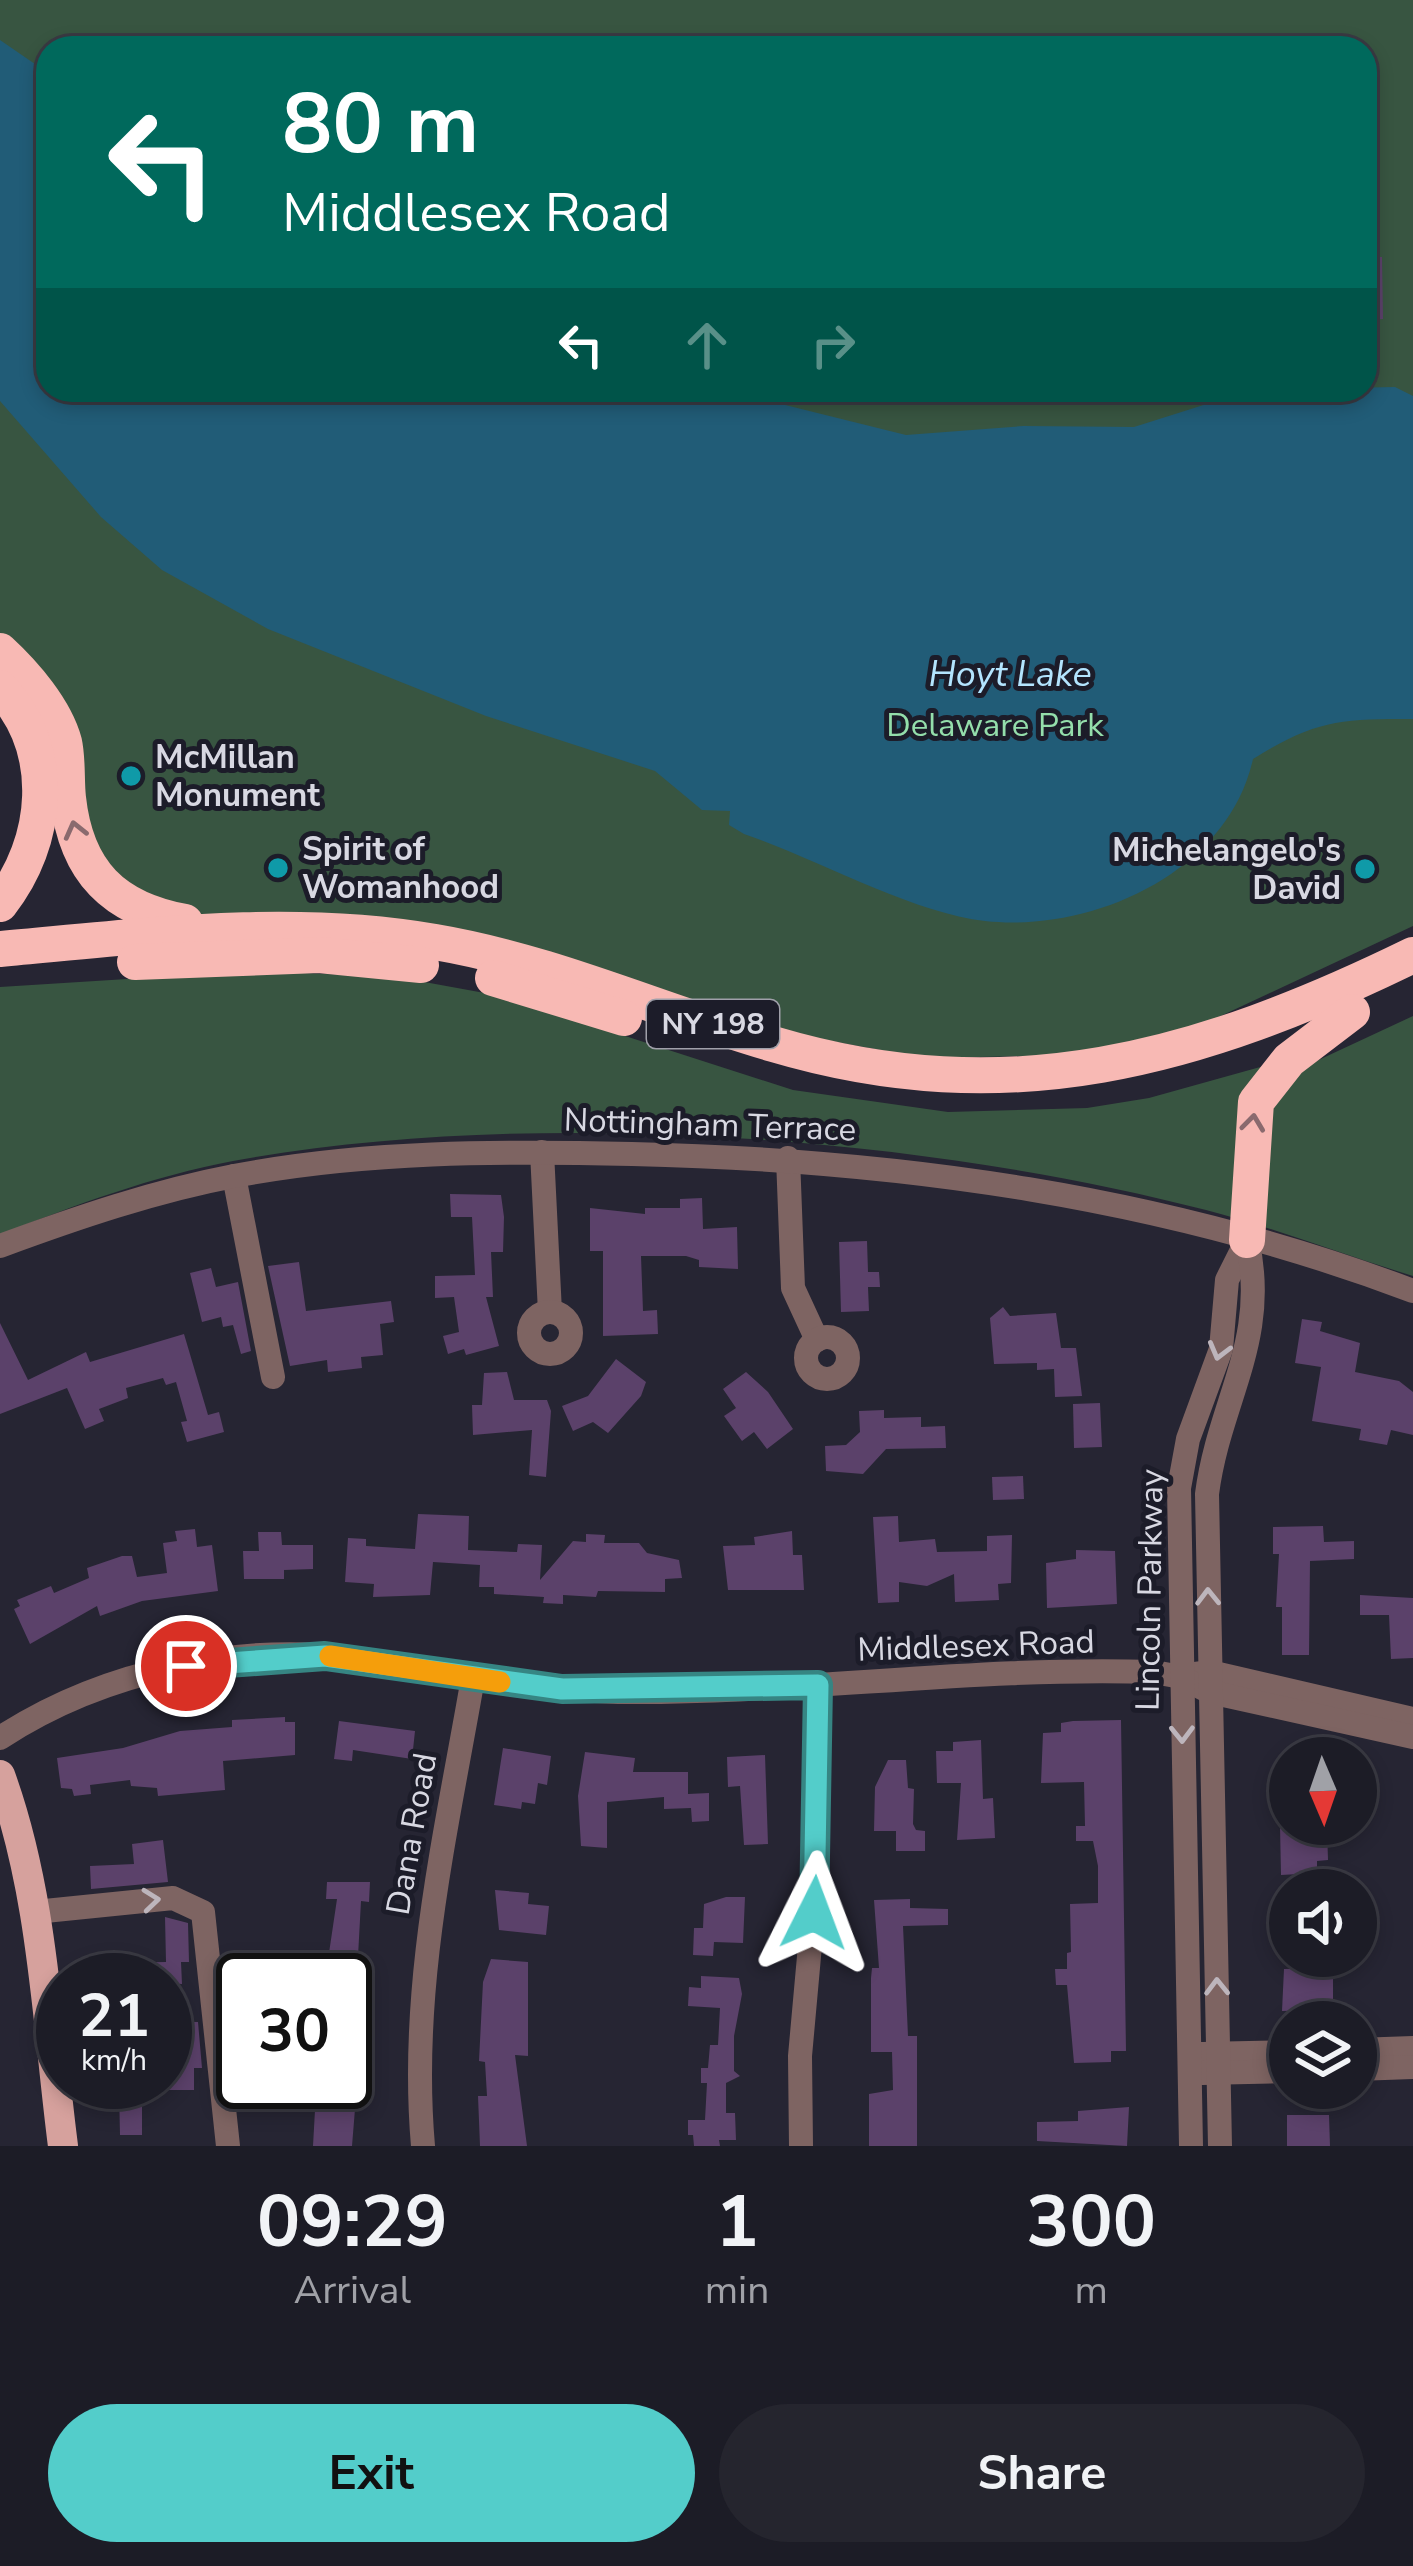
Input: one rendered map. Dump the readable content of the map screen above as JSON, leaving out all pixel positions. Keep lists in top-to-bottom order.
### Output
{
  "streets": {
    "highway": ["NY 198"],
    "street": [
      "Nottingham Terrace",
      "Lincoln Parkway",
      "Middlesex Road",
      "Dana Road"
    ]
  },
  "crossings": [
    ["Nottingham Terrace", "Lincoln Parkway"],
    ["Lincoln Parkway", "Middlesex Road"],
    ["Middlesex Road", "Dana Road"]
  ],
  "water": ["Hoyt Lake"],
  "parks": ["Delaware Park"],
  "places": ["McMillan Monument", "Spirit of Womanhood", "Michelangelo's David"],
  "north": "bottom",
  "page": {
    "turn": ["80 m", "Middlesex Road"],
    "speed": "21 km/h",
    "limit": "30",
    "eta": [
      "09:29",
      "Arrival",
      "1",
      "min",
      "300",
      "m"
    ],
    "buttons": ["Exit", "Share"]
  }
}
